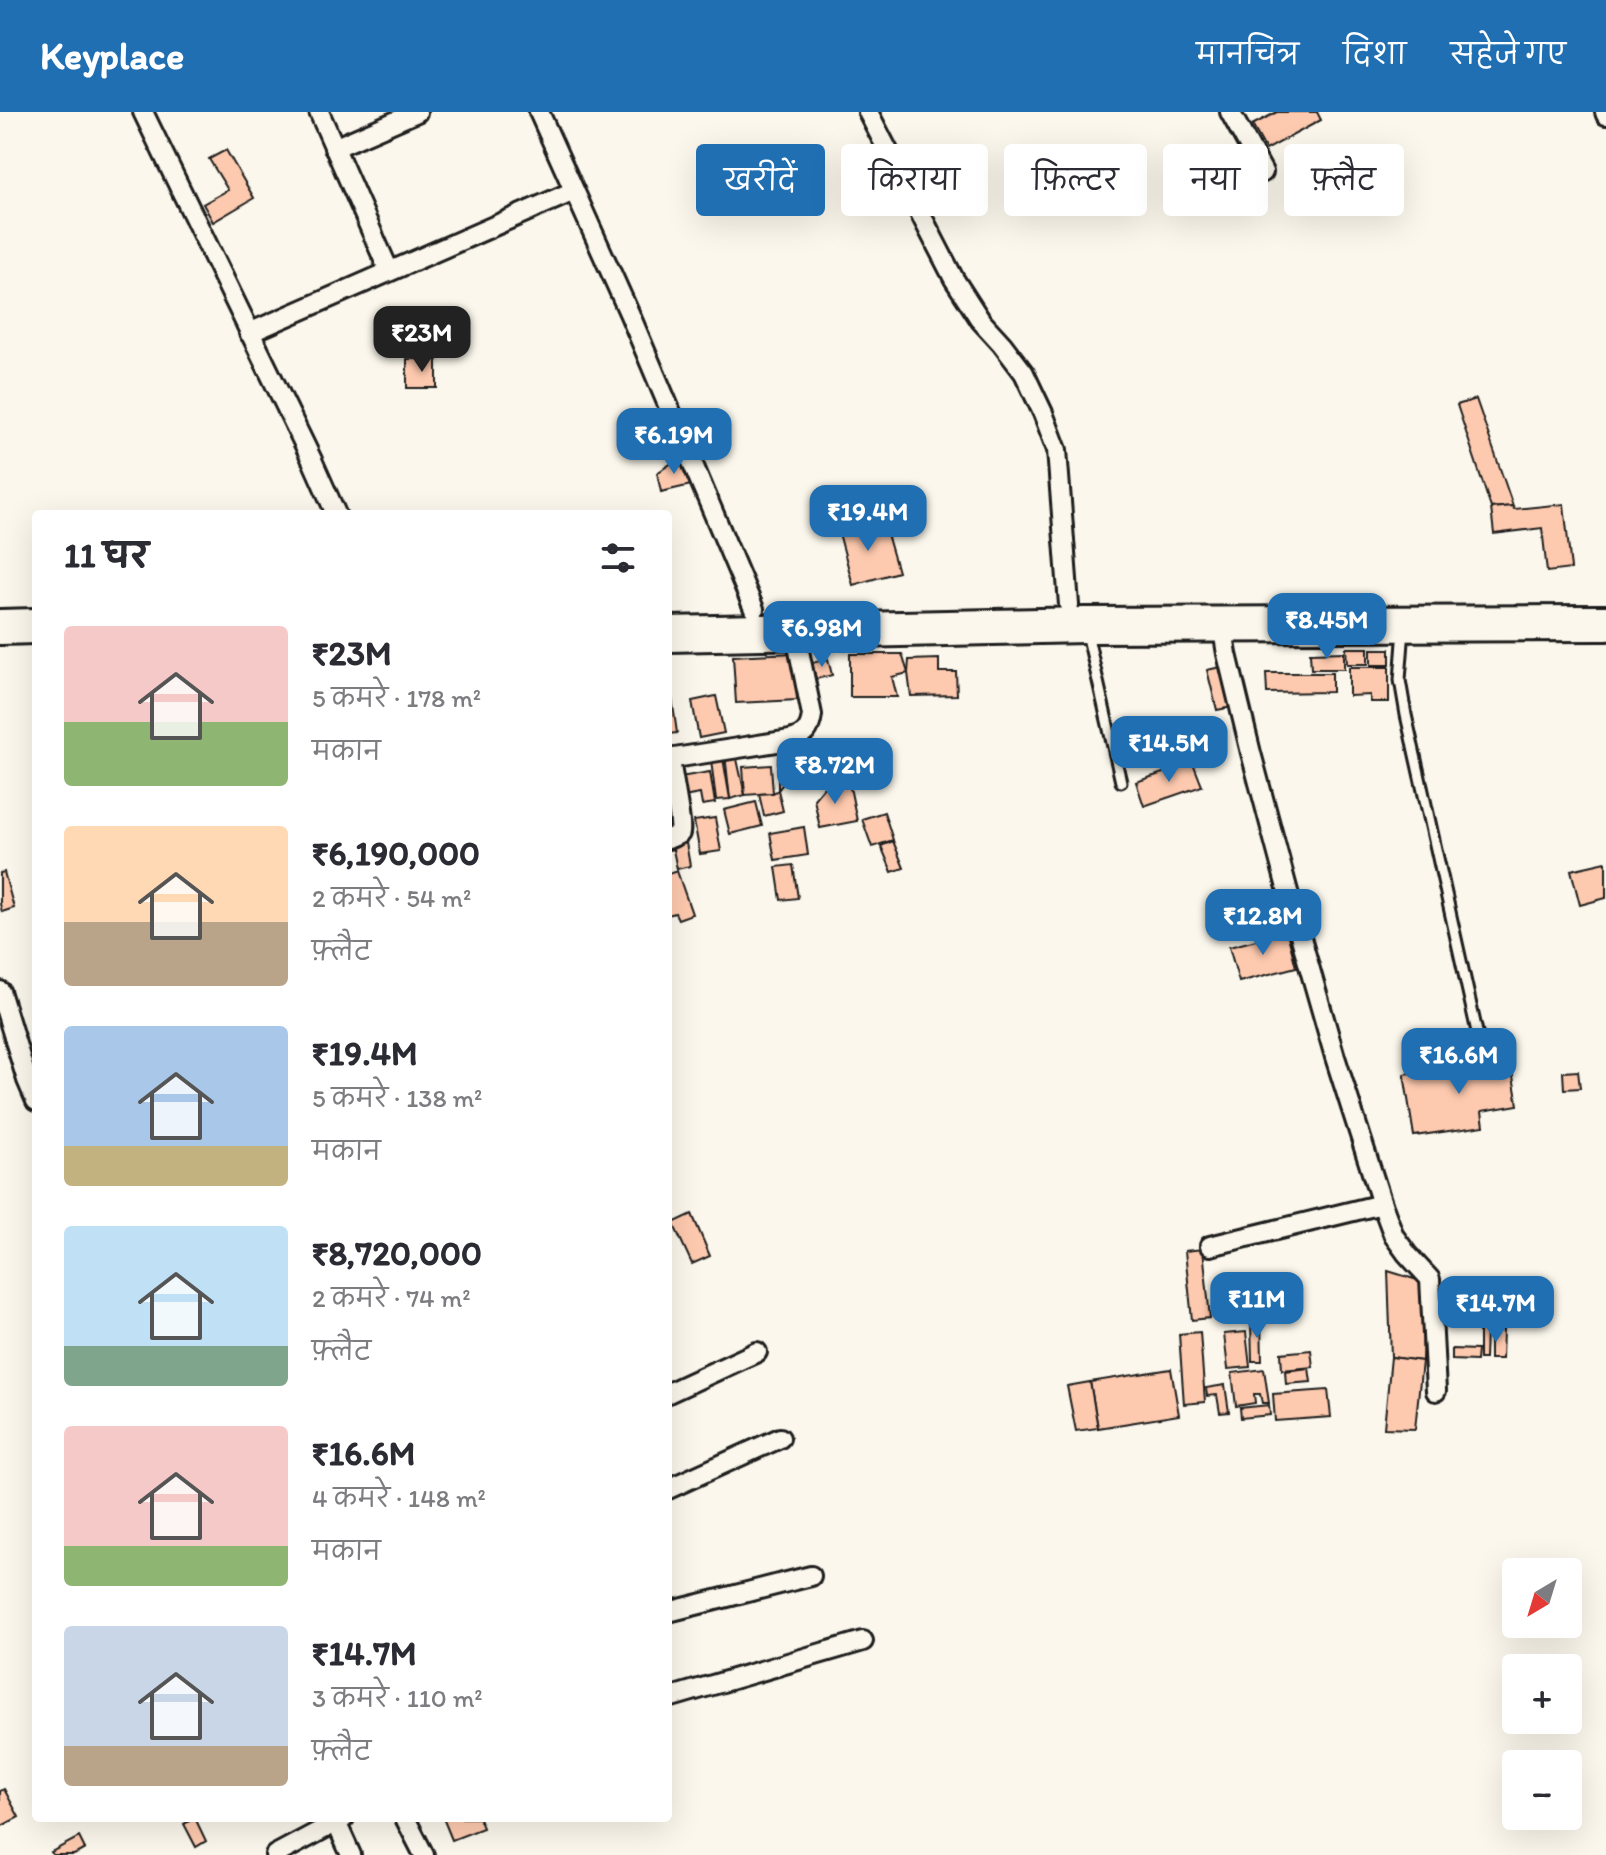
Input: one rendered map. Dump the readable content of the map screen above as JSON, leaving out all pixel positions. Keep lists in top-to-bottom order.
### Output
{
  "north": "bottom left",
  "page": {
    "header": "Keyplace",
    "nav": ["मानचित्र", "दिशा", "सहेजे गए"],
    "chip": [
      "खरीदें",
      "किराया",
      "फ़िल्टर",
      "नया",
      "फ़्लैट"
    ],
    "price": [
      "₹23M",
      "₹6.19M",
      "₹19.4M",
      "₹8.45M",
      "₹6.98M",
      "₹14.5M",
      "₹8.72M",
      "₹12.8M",
      "₹16.6M",
      "₹11M",
      "₹14.7M"
    ],
    "heading": "11 घर",
    "list": [
      {
        "name": "₹23M",
        "note": "5 कमरे · 178 m² · मकान"
      },
      {
        "name": "₹6,190,000",
        "note": "2 कमरे · 54 m² · फ़्लैट"
      },
      {
        "name": "₹19.4M",
        "note": "5 कमरे · 138 m² · मकान"
      },
      {
        "name": "₹8,720,000",
        "note": "2 कमरे · 74 m² · फ़्लैट"
      },
      {
        "name": "₹16.6M",
        "note": "4 कमरे · 148 m² · मकान"
      },
      {
        "name": "₹14.7M",
        "note": "3 कमरे · 110 m² · फ़्लैट"
      }
    ],
    "map_buttons": ["+", "−"]
  }
}
